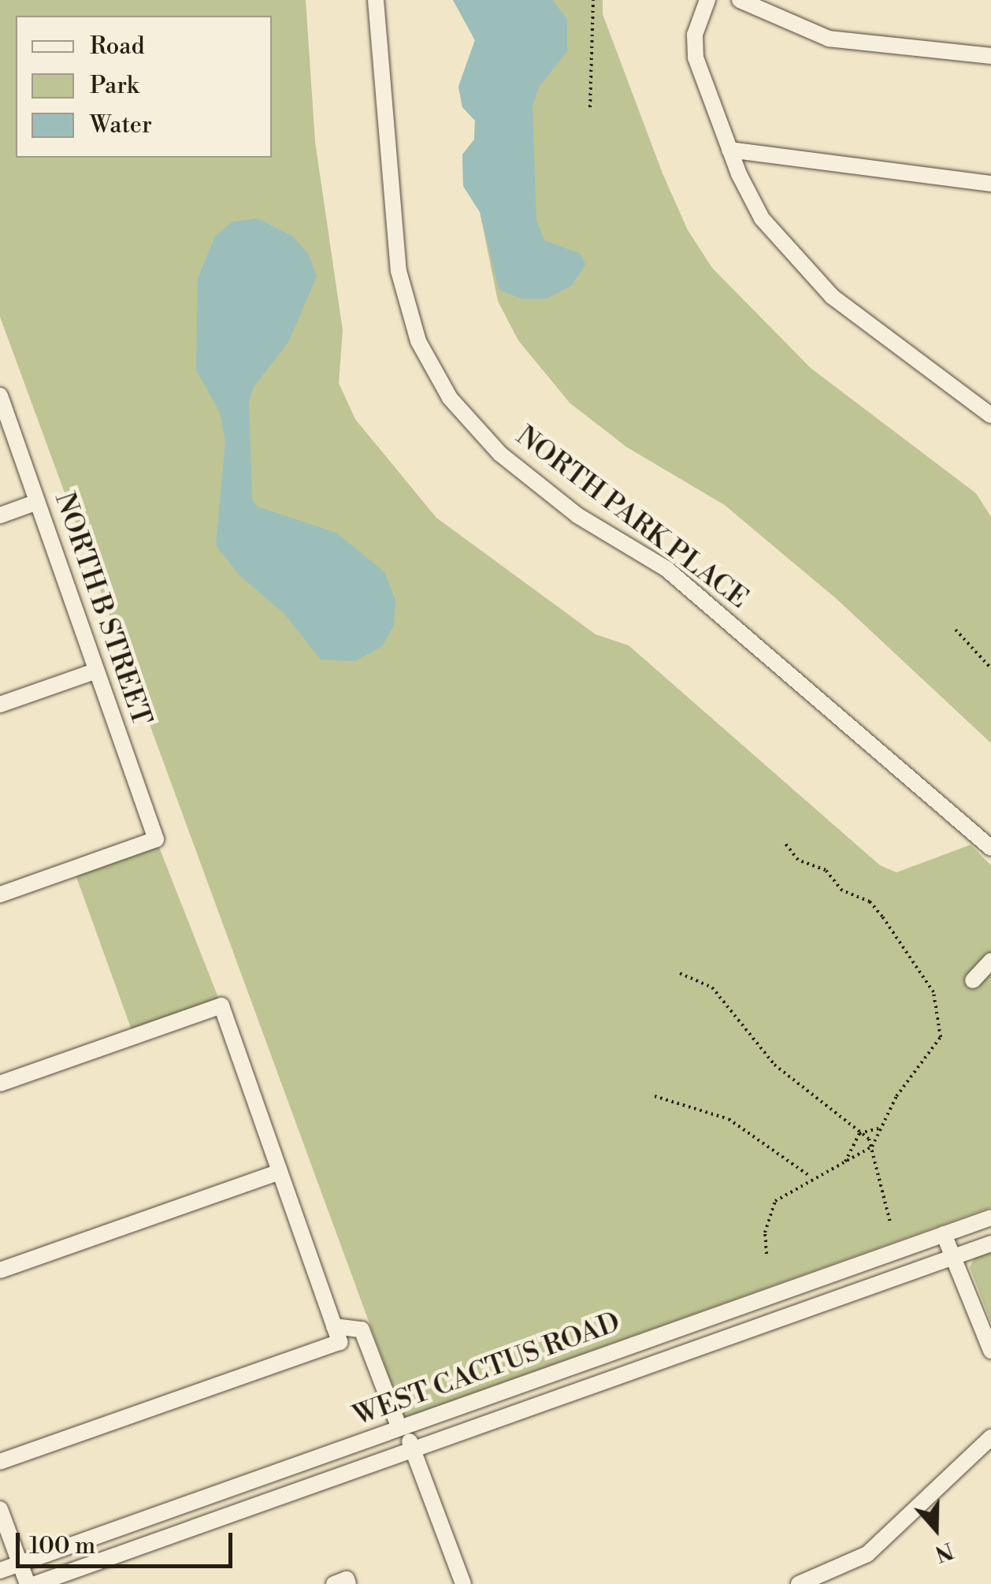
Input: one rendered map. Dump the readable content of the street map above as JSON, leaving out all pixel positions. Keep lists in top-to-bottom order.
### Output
{
  "streets": {
    "street": ["NORTH PARK PLACE", "NORTH B STREET", "WEST CACTUS ROAD"]
  },
  "legend": ["Road", "Park", "Water"],
  "scale_bar": "100 m",
  "north": "bottom"
}
